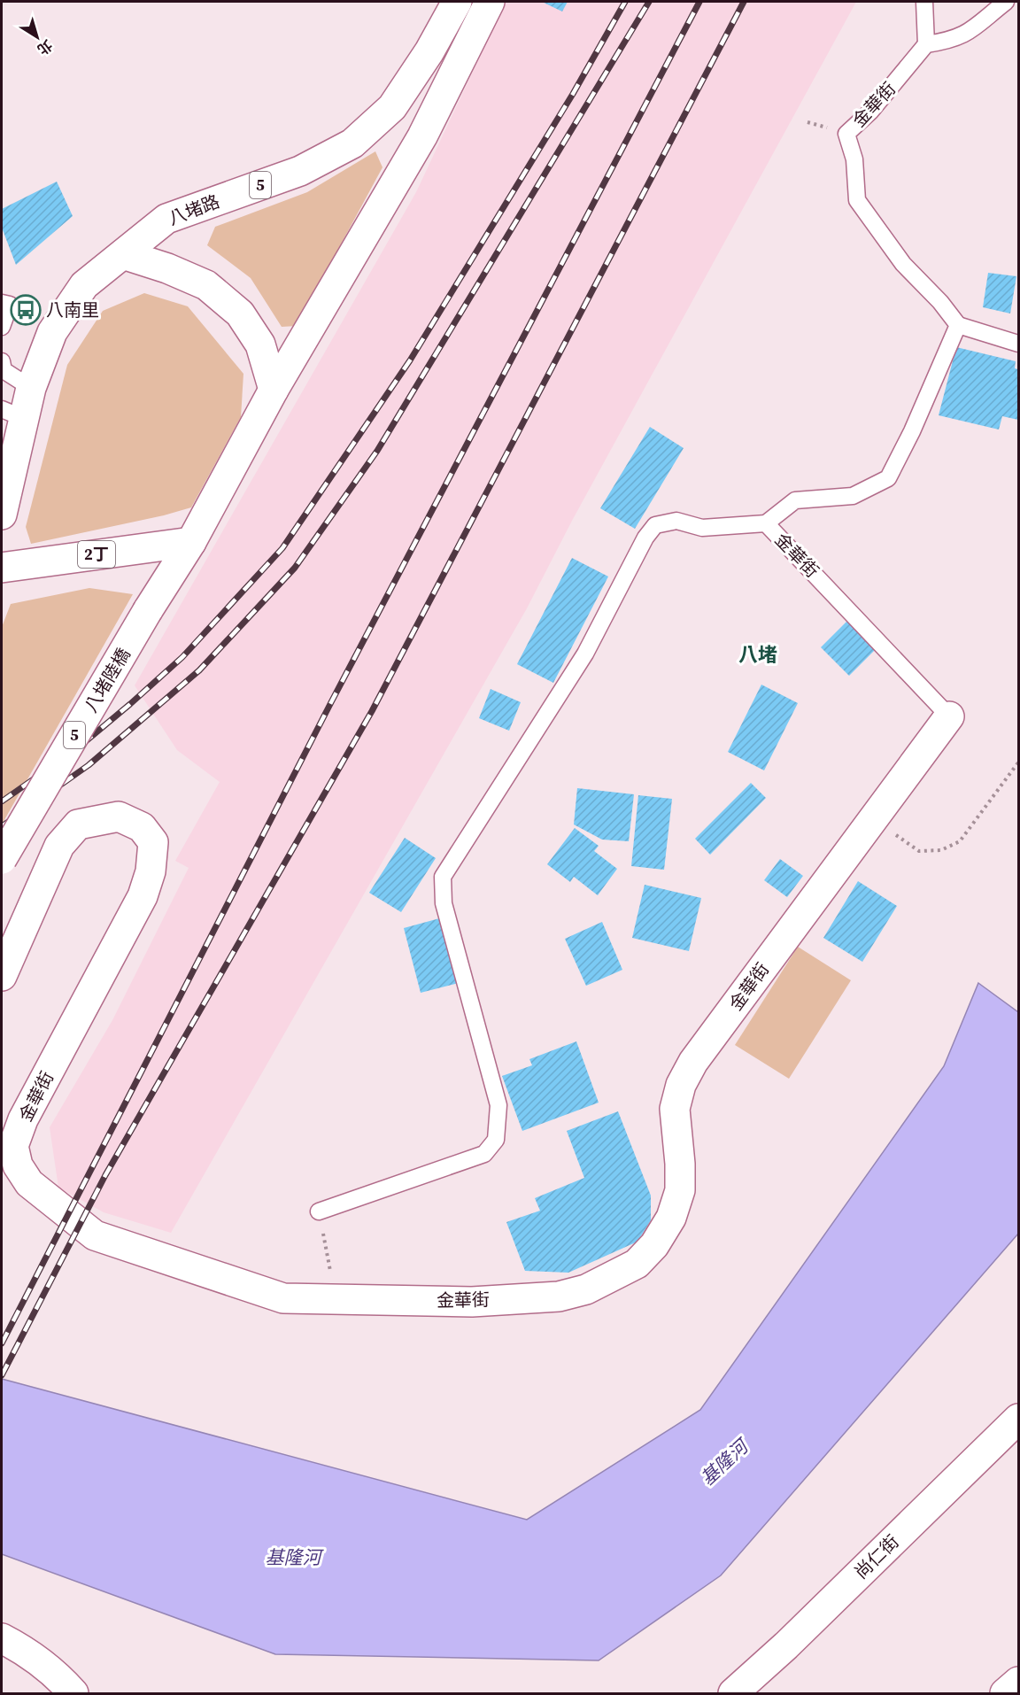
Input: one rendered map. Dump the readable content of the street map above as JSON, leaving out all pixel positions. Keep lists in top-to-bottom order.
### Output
{
  "streets": {
    "street": [
      "金華街",
      "5",
      "八堵路",
      "2丁",
      "八堵陸橋",
      "尚仁街"
    ]
  },
  "crossings": [
    ["5", "2丁"],
    ["5", "八堵陸橋"],
    ["2丁", "八堵陸橋"]
  ],
  "districts": ["八堵"],
  "water": ["基隆河"],
  "places": {
    "bus stop": ["八南里"]
  },
  "north": "bottom right"
}
